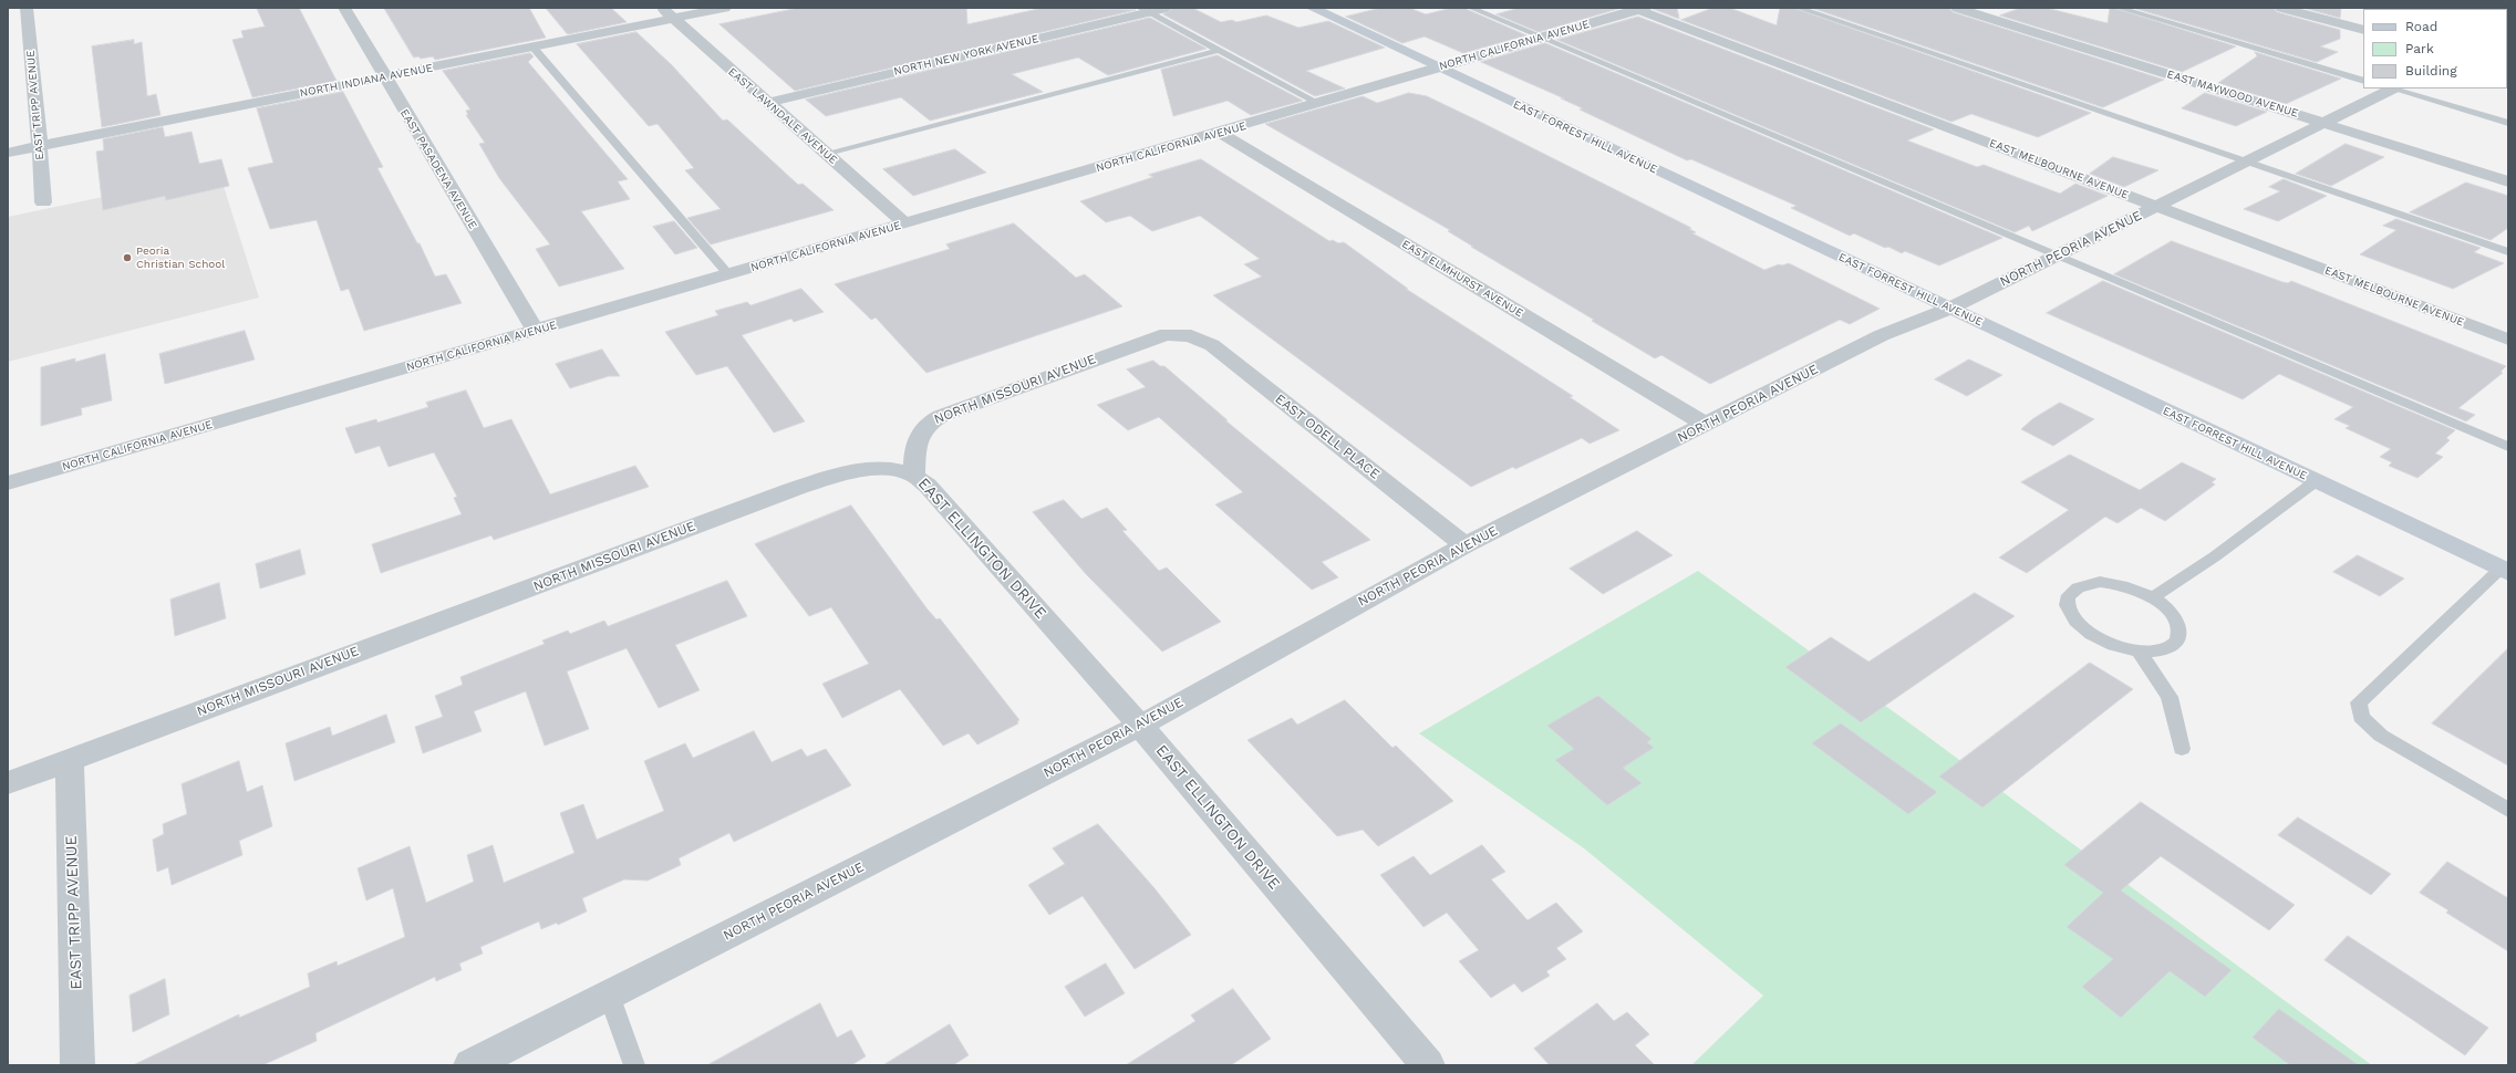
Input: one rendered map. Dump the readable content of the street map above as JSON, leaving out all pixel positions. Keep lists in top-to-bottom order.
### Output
{
  "streets": {
    "main road": ["EAST FORREST HILL AVENUE"],
    "street": [
      "NORTH CALIFORNIA AVENUE",
      "NORTH NEW YORK AVENUE",
      "NORTH INDIANA AVENUE",
      "EAST MAYWOOD AVENUE",
      "EAST TRIPP AVENUE",
      "EAST LAWNDALE AVENUE",
      "EAST PASADENA AVENUE",
      "EAST MELBOURNE AVENUE",
      "NORTH PEORIA AVENUE",
      "EAST ELMHURST AVENUE",
      "NORTH MISSOURI AVENUE",
      "EAST ODELL PLACE",
      "EAST ELLINGTON DRIVE"
    ]
  },
  "crossings": [
    ["NORTH CALIFORNIA AVENUE", "EAST LAWNDALE AVENUE"],
    ["NORTH CALIFORNIA AVENUE", "EAST FORREST HILL AVENUE"],
    ["NORTH CALIFORNIA AVENUE", "EAST PASADENA AVENUE"],
    ["NORTH CALIFORNIA AVENUE", "EAST MELBOURNE AVENUE"],
    ["NORTH CALIFORNIA AVENUE", "EAST ELMHURST AVENUE"],
    ["NORTH NEW YORK AVENUE", "EAST LAWNDALE AVENUE"],
    ["NORTH INDIANA AVENUE", "EAST TRIPP AVENUE"],
    ["NORTH INDIANA AVENUE", "EAST LAWNDALE AVENUE"],
    ["NORTH INDIANA AVENUE", "EAST PASADENA AVENUE"],
    ["EAST MAYWOOD AVENUE", "NORTH PEORIA AVENUE"],
    ["EAST TRIPP AVENUE", "NORTH MISSOURI AVENUE"],
    ["EAST FORREST HILL AVENUE", "NORTH PEORIA AVENUE"],
    ["EAST MELBOURNE AVENUE", "NORTH PEORIA AVENUE"],
    ["NORTH PEORIA AVENUE", "EAST ELMHURST AVENUE"],
    ["NORTH PEORIA AVENUE", "EAST ODELL PLACE"],
    ["NORTH PEORIA AVENUE", "EAST ELLINGTON DRIVE"],
    ["NORTH MISSOURI AVENUE", "EAST ODELL PLACE"],
    ["NORTH MISSOURI AVENUE", "EAST ELLINGTON DRIVE"]
  ],
  "places": ["Peoria Christian School"],
  "legend": ["Road", "Park", "Building"]
}
